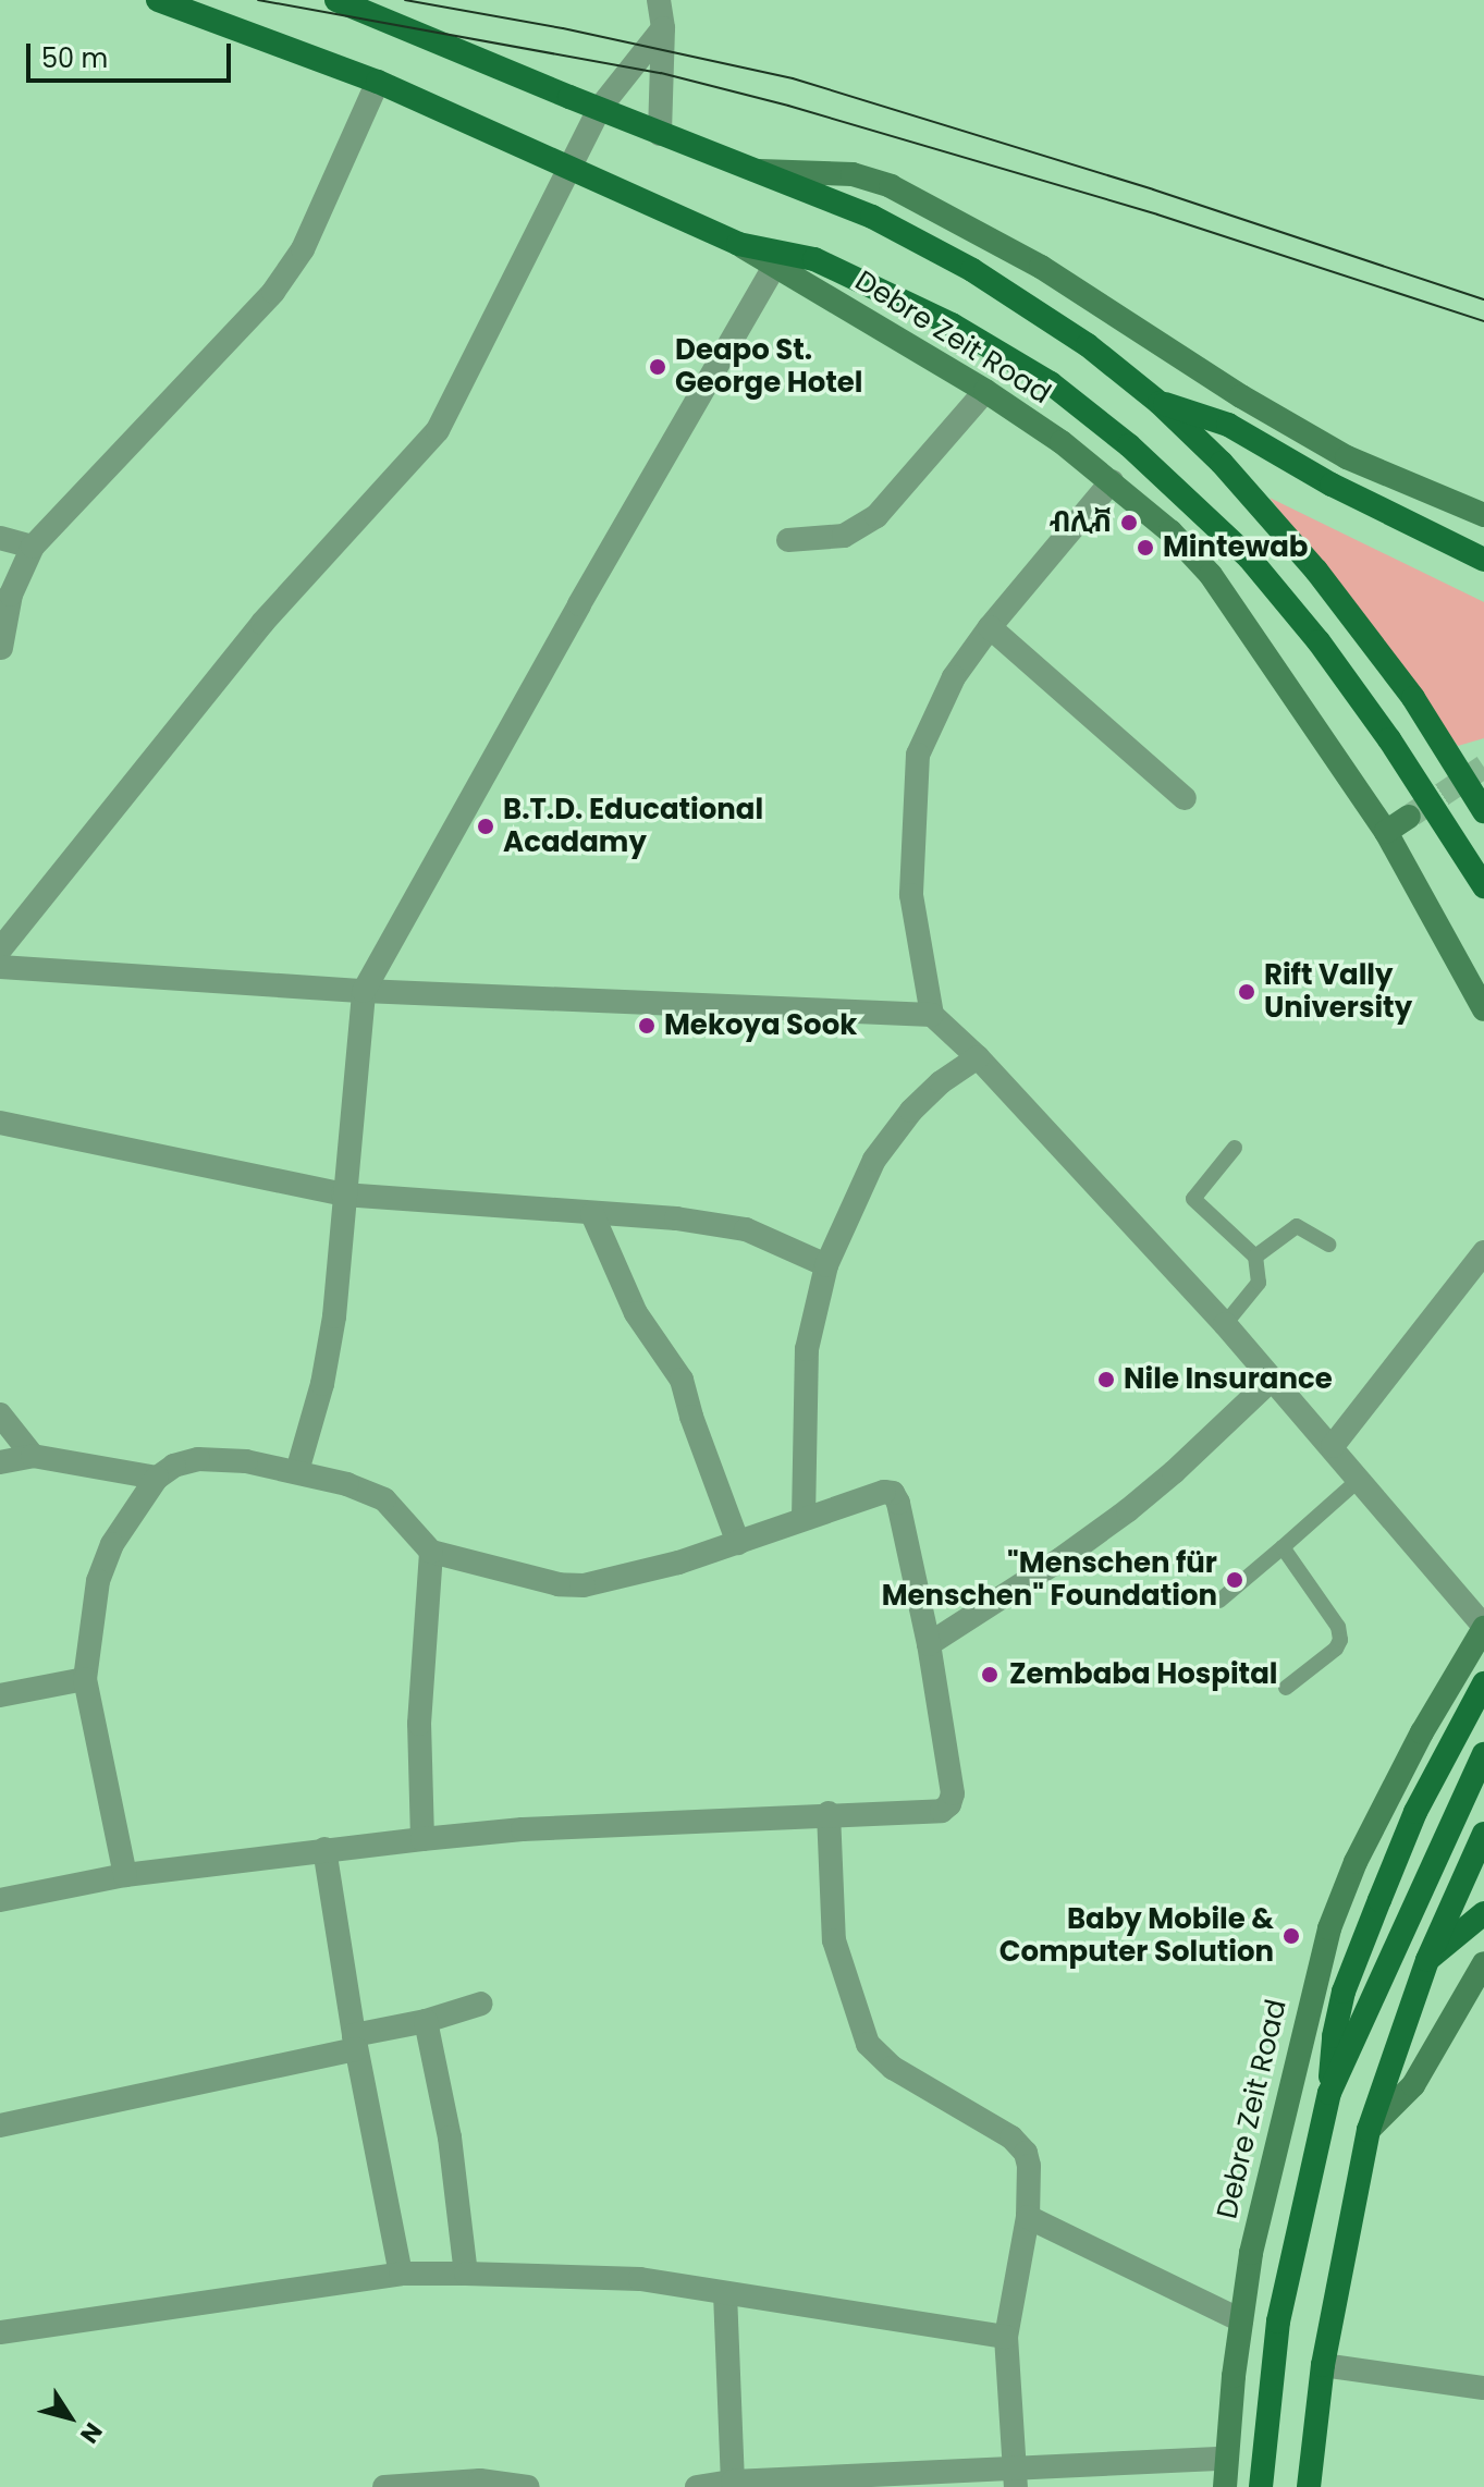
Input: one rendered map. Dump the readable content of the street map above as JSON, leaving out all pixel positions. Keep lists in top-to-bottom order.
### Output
{
  "streets": {
    "main road": ["Debre Zeit Road"]
  },
  "places": [
    "Deapo St. George Hotel",
    "ብሊቭ",
    "Mintewab",
    "B.T.D. Educational Acadamy",
    "Rift Vally University",
    "Mekoya Sook",
    "Nile Insurance",
    "\"Menschen für Menschen\" Foundation",
    "Zembaba Hospital",
    "Baby Mobile & Computer Solution"
  ],
  "scale_bar": "50 m",
  "north": "bottom right"
}
